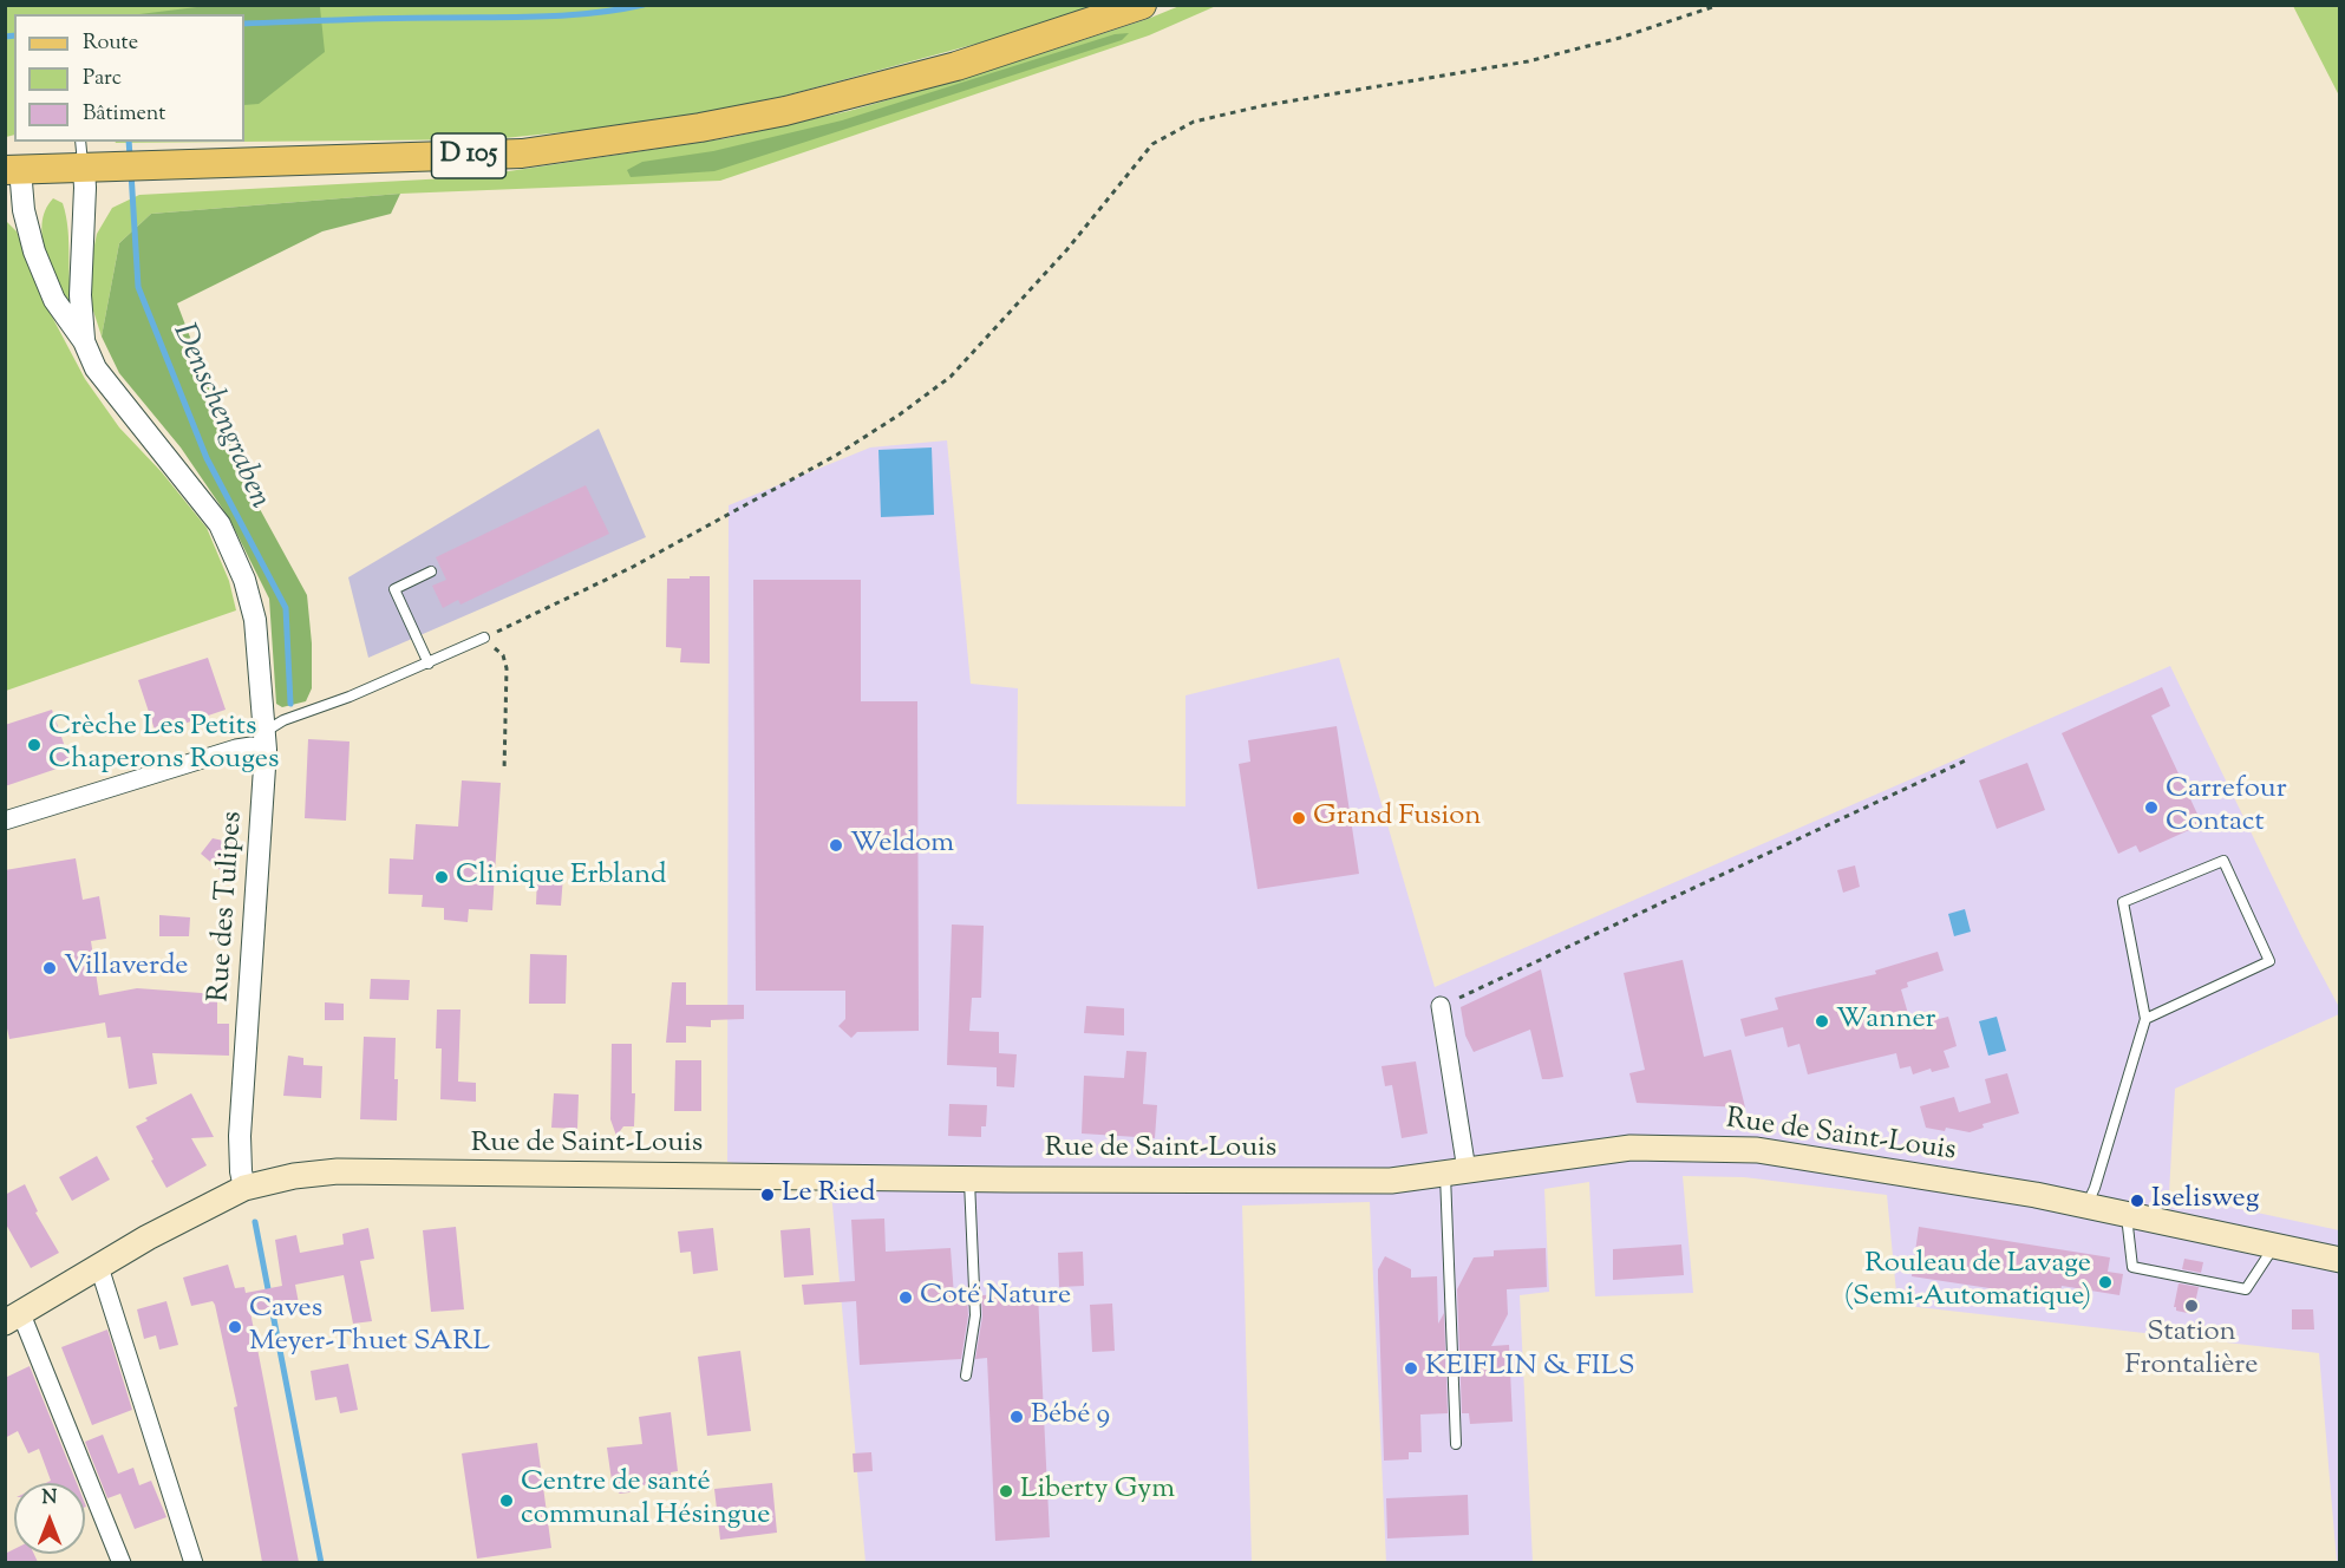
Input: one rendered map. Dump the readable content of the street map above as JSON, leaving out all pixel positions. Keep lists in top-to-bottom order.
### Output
{
  "streets": {
    "main road": ["D 105", "Rue de Saint-Louis"],
    "street": ["Rue des Tulipes"]
  },
  "crossings": [
    ["D 105", "Rue des Tulipes"],
    ["Rue des Tulipes", "Rue de Saint-Louis"]
  ],
  "water": ["Denschengraben"],
  "places": [
    "Crèche Les Petits Chaperons Rouges",
    "Carrefour Contact",
    "Grand Fusion",
    "Weldom",
    "Clinique Erbland",
    "Villaverde",
    "Wanner",
    "Le Ried",
    "Iselisweg",
    "Rouleau de Lavage (Semi-Automatique)",
    "Coté Nature",
    "Station Frontalière",
    "Caves Meyer-Thuet SARL",
    "KEIFLIN & FILS",
    "Bébé 9",
    "Liberty Gym",
    "Centre de santé communal Hésingue"
  ],
  "legend": ["Route", "Parc", "Bâtiment"],
  "north": "top"
}
